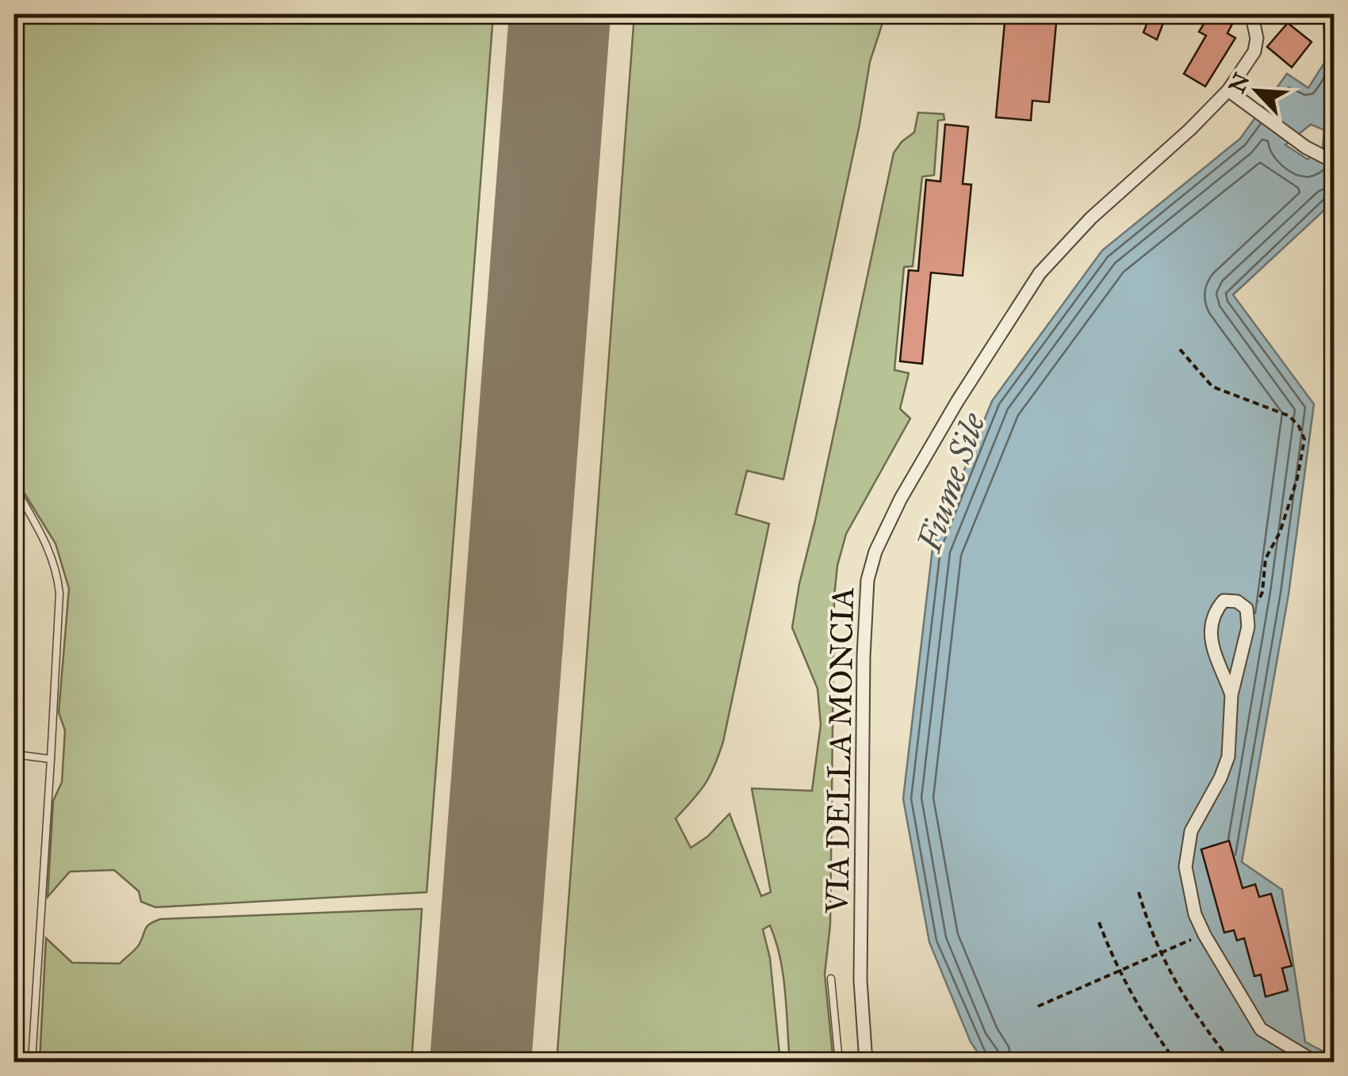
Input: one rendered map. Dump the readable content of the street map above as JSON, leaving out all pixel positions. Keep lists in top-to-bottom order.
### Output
{
  "streets": {
    "street": ["VIA DELLA MONCIA"]
  },
  "water": ["Fiume Sile"],
  "north": "top left"
}
